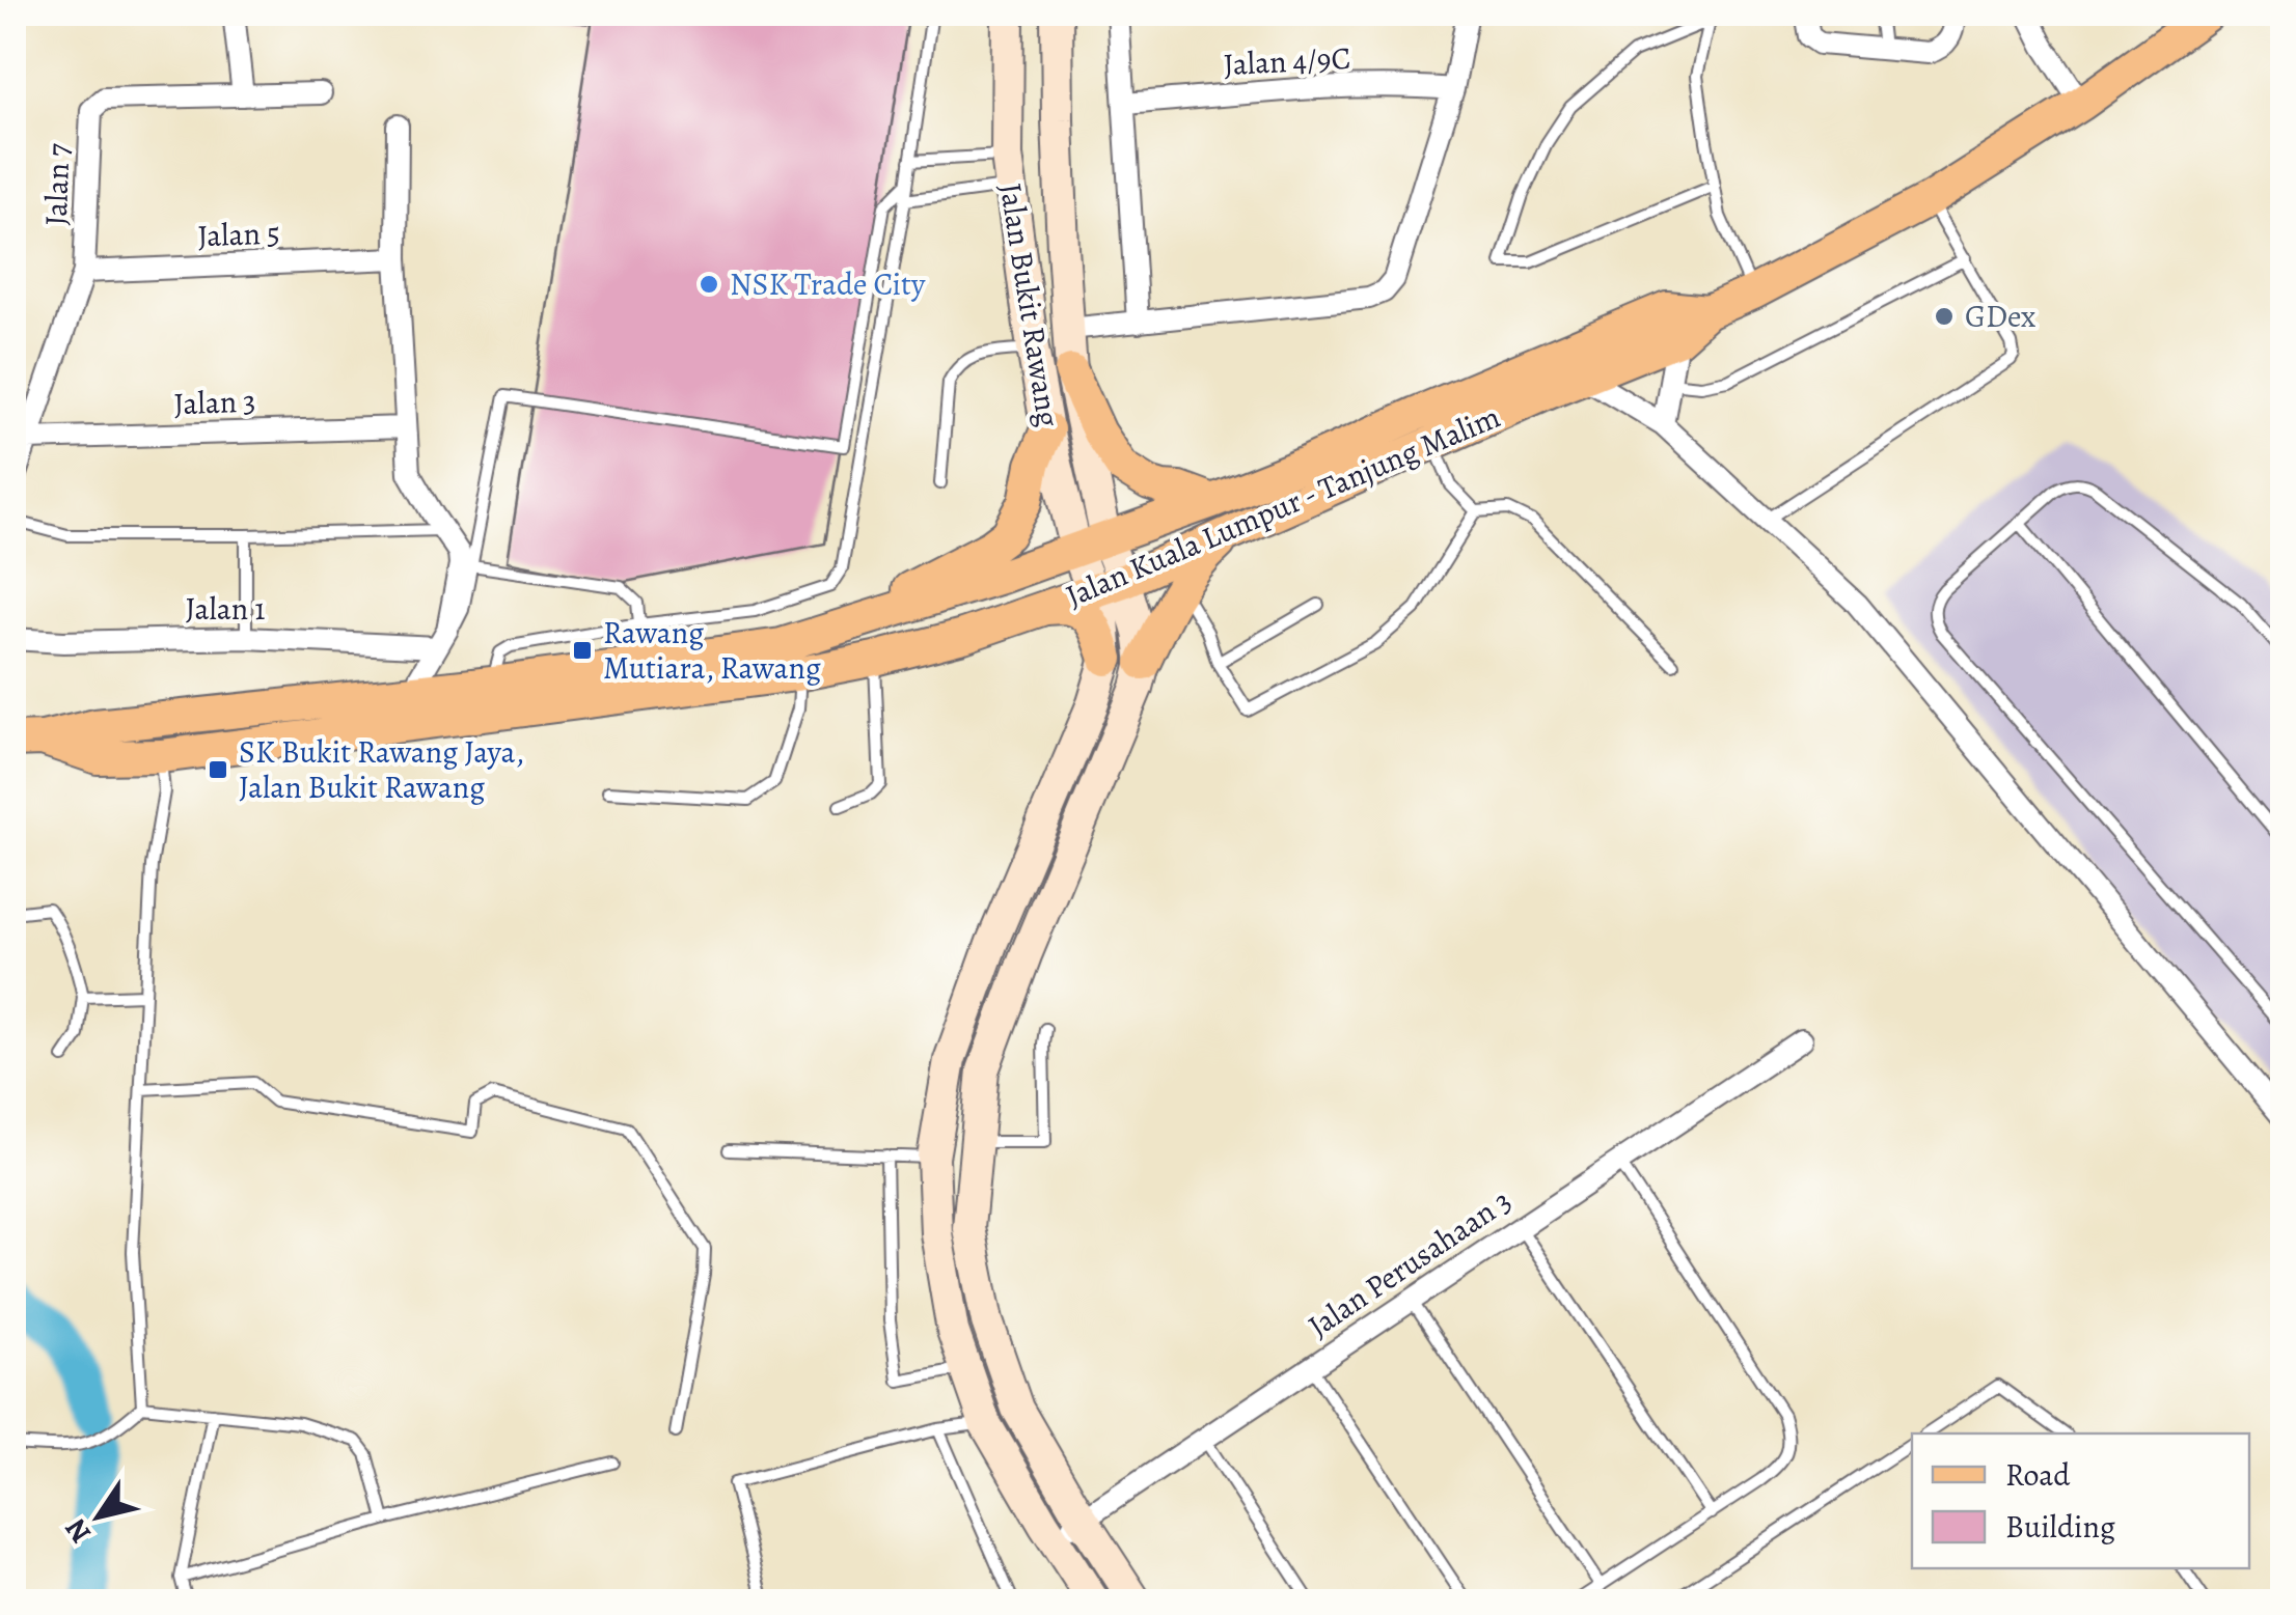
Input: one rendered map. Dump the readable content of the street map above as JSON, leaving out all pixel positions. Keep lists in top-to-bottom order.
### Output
{
  "streets": {
    "main road": ["Jalan Kuala Lumpur - Tanjung Malim"],
    "street": [
      "Jalan 4/9C",
      "Jalan 7",
      "Jalan 5",
      "Jalan Bukit Rawang",
      "Jalan 3",
      "Jalan 1",
      "Jalan Perusahaan 3"
    ]
  },
  "crossings": [
    ["Jalan 7", "Jalan 5"],
    ["Jalan 7", "Jalan 3"],
    ["Jalan Bukit Rawang", "Jalan Kuala Lumpur - Tanjung Malim"]
  ],
  "places": {
    "other": ["NSK Trade City", "GDex"],
    "transit": ["Rawang Mutiara, Rawang", "SK Bukit Rawang Jaya, Jalan Bukit Rawang"]
  },
  "legend": ["Road", "Building"],
  "north": "bottom left"
}
